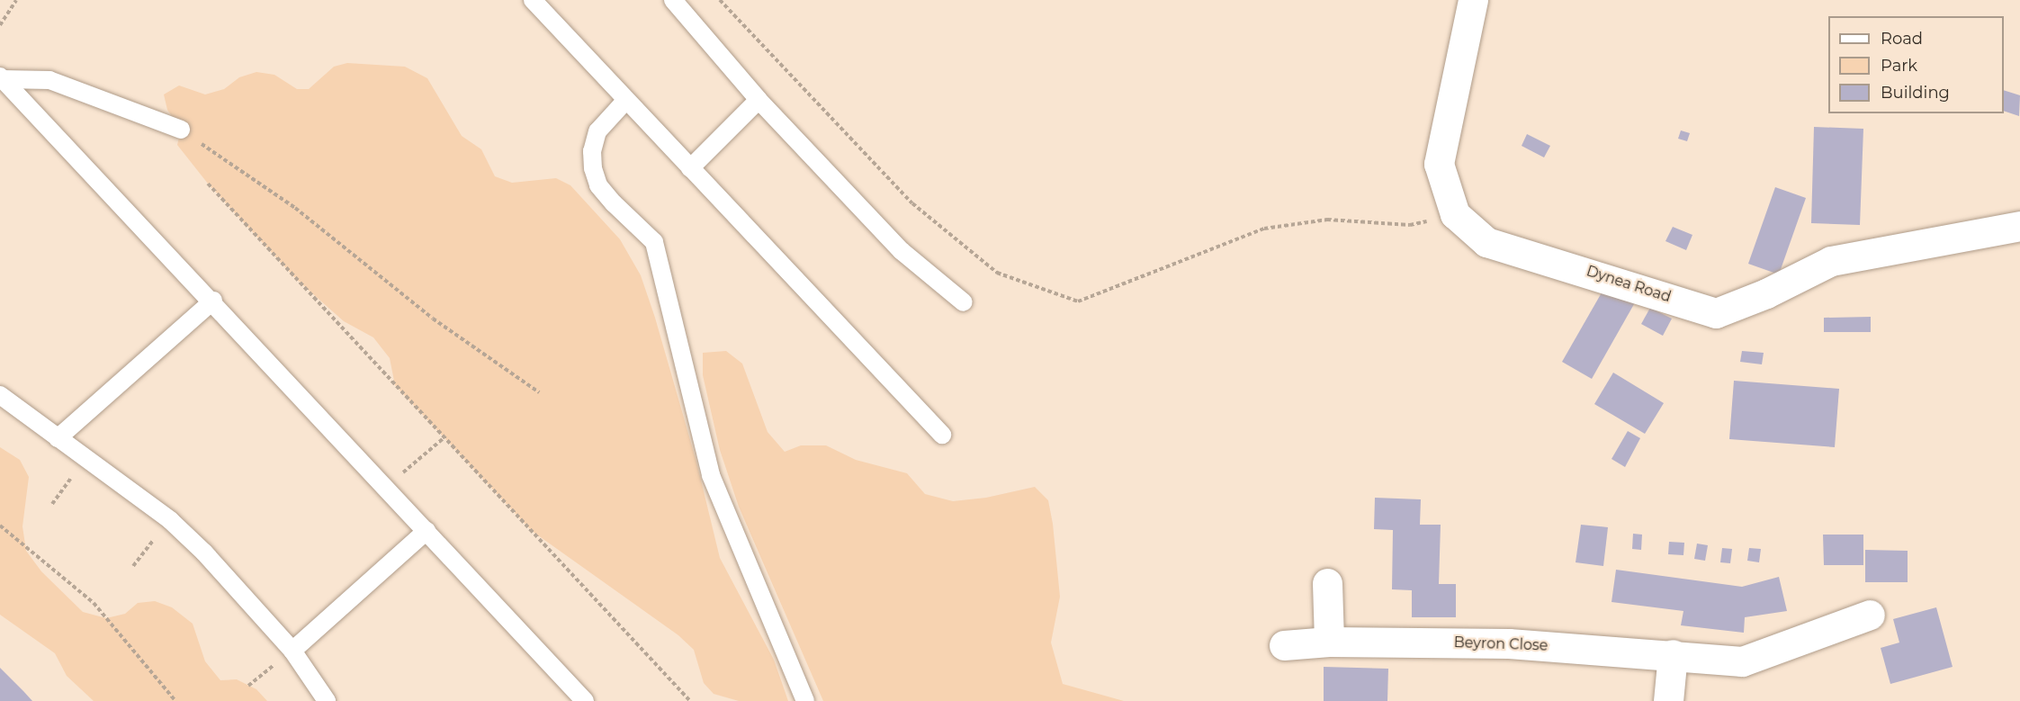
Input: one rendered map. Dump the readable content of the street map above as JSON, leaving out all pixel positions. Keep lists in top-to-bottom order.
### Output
{
  "streets": {
    "street": ["Dynea Road", "Beyron Close"]
  },
  "legend": ["Road", "Park", "Building"]
}
